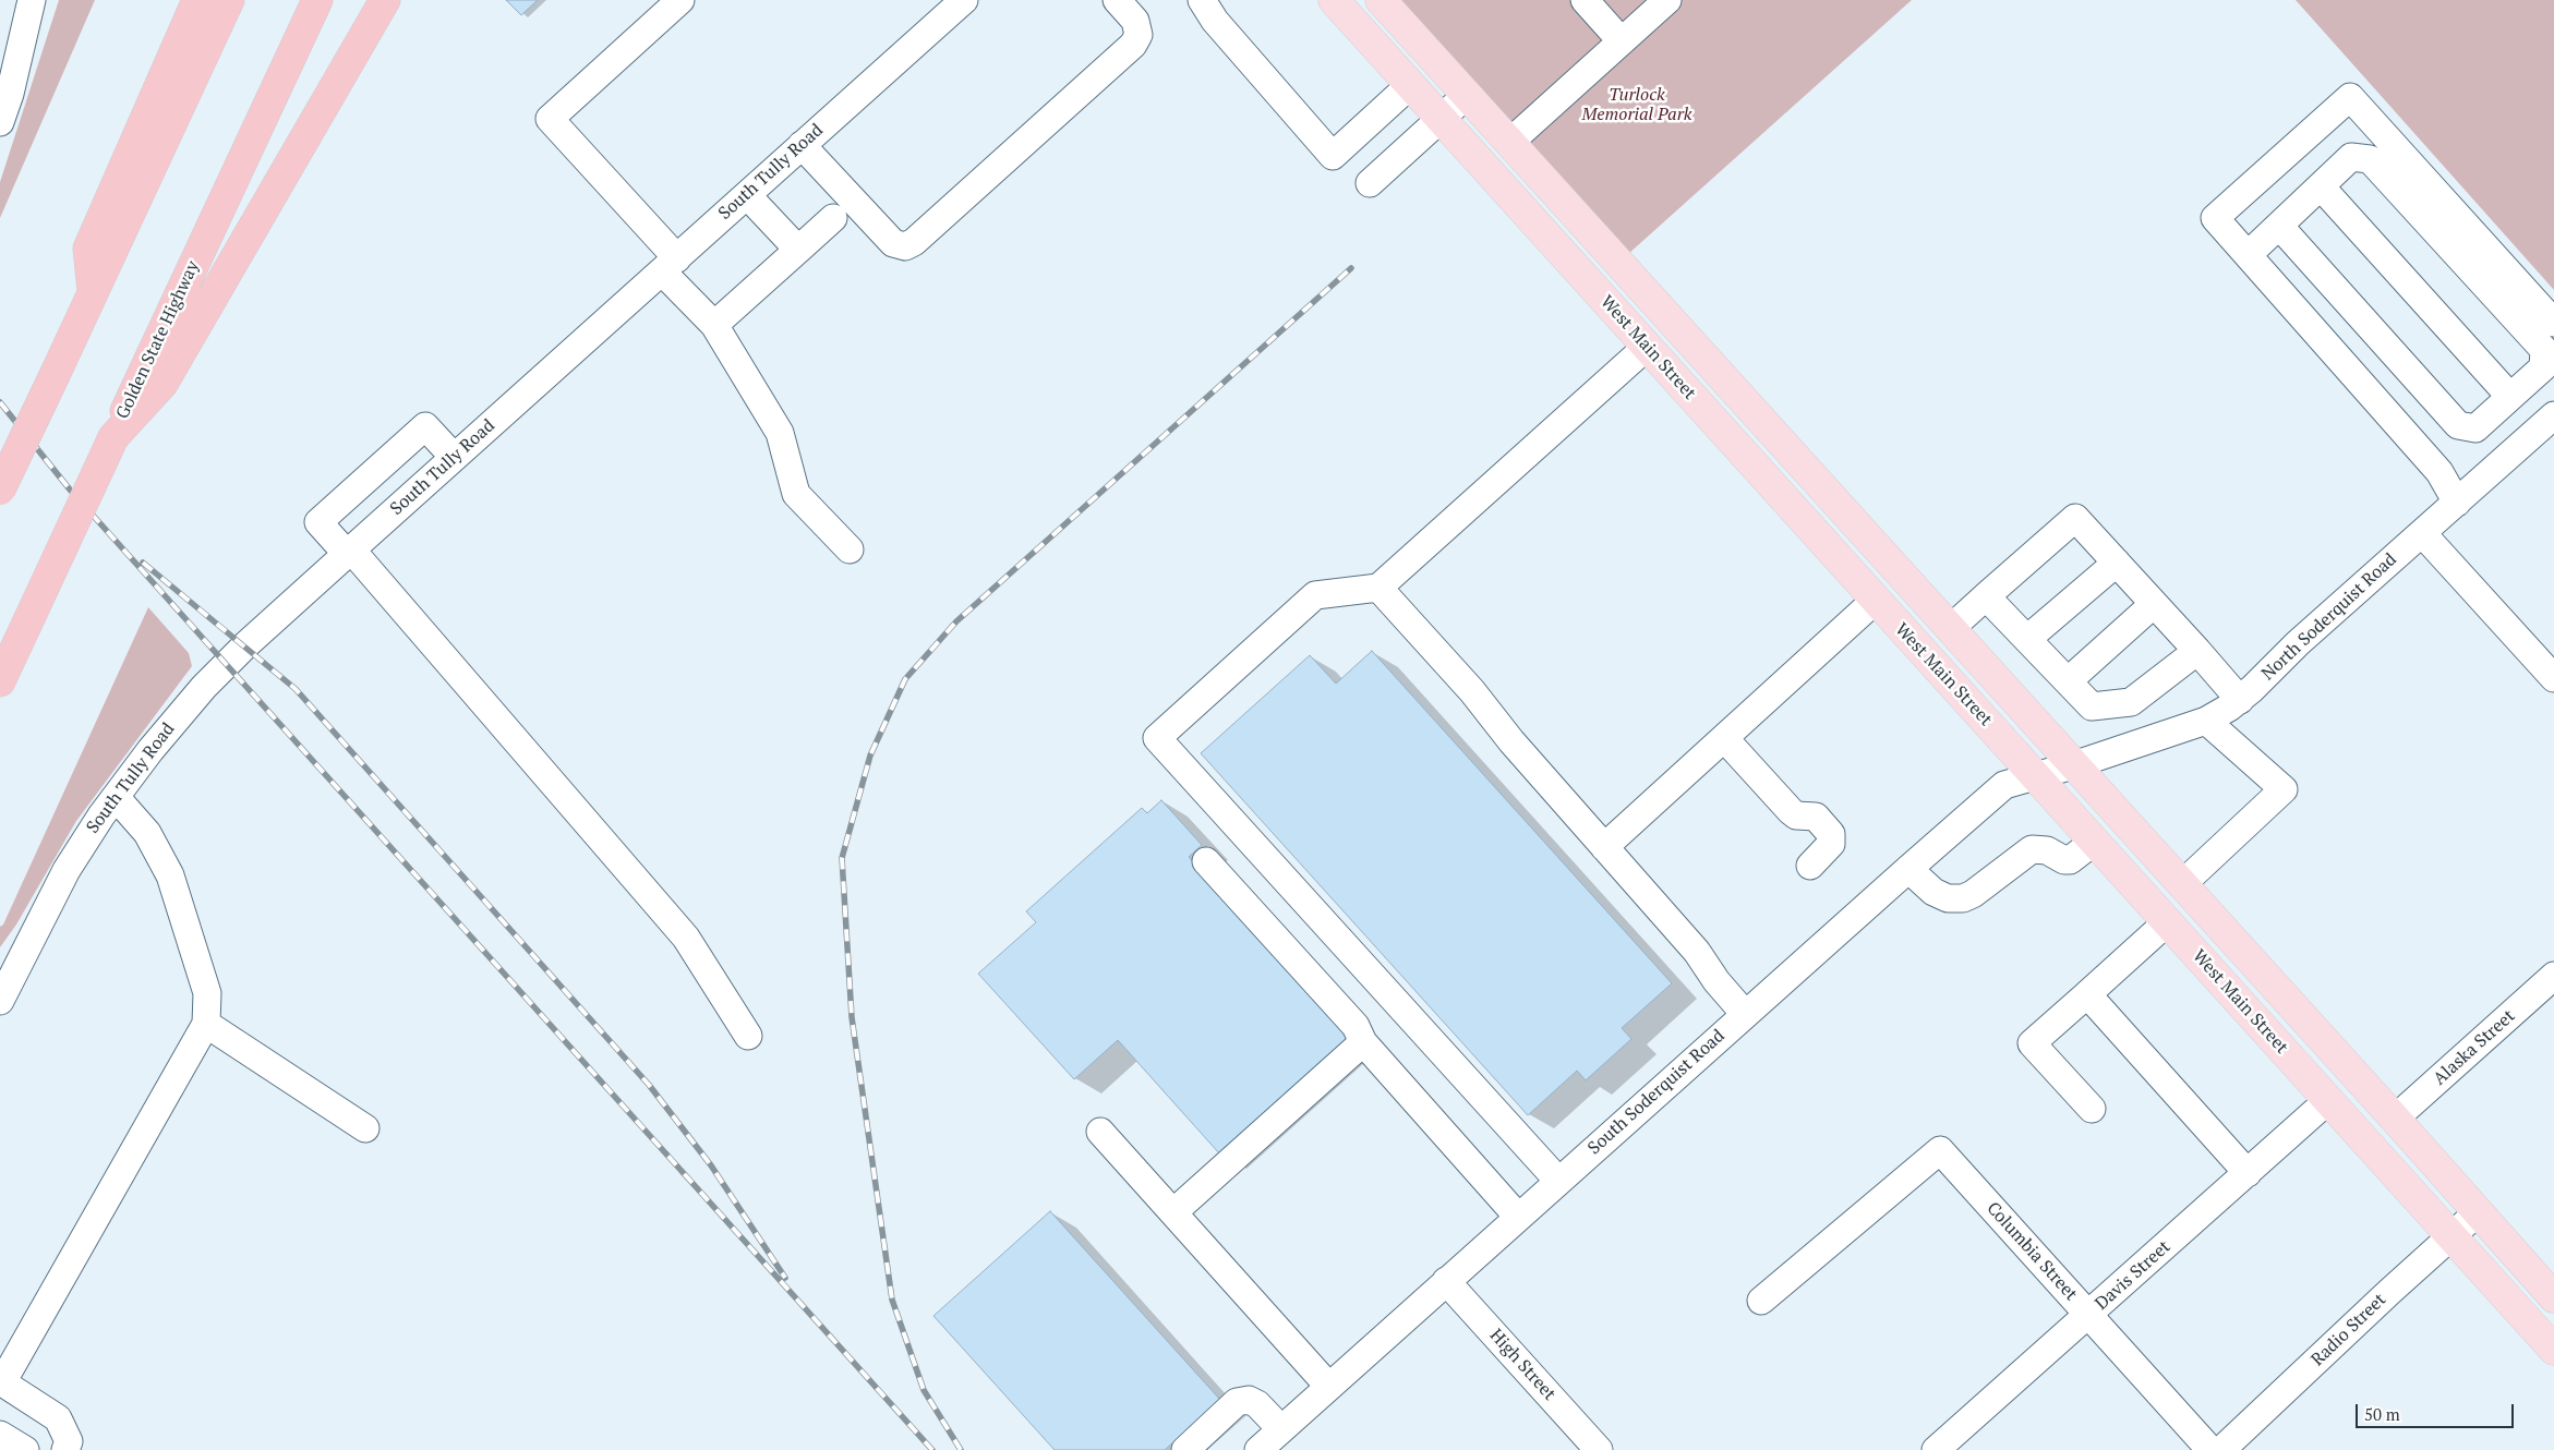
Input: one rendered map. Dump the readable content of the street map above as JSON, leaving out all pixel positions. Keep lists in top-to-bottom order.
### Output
{
  "streets": {
    "highway": ["Golden State Highway"],
    "main road": ["West Main Street"],
    "street": [
      "South Tully Road",
      "North Soderquist Road",
      "Alaska Street",
      "South Soderquist Road",
      "Columbia Street",
      "Davis Street",
      "Radio Street",
      "High Street"
    ]
  },
  "crossings": [
    ["West Main Street", "North Soderquist Road"],
    ["West Main Street", "Alaska Street"],
    ["West Main Street", "South Soderquist Road"],
    ["West Main Street", "Davis Street"],
    ["West Main Street", "Radio Street"],
    ["North Soderquist Road", "South Soderquist Road"],
    ["South Soderquist Road", "High Street"],
    ["Columbia Street", "Davis Street"]
  ],
  "parks": ["Turlock Memorial Park"],
  "scale_bar": "50 m"
}
